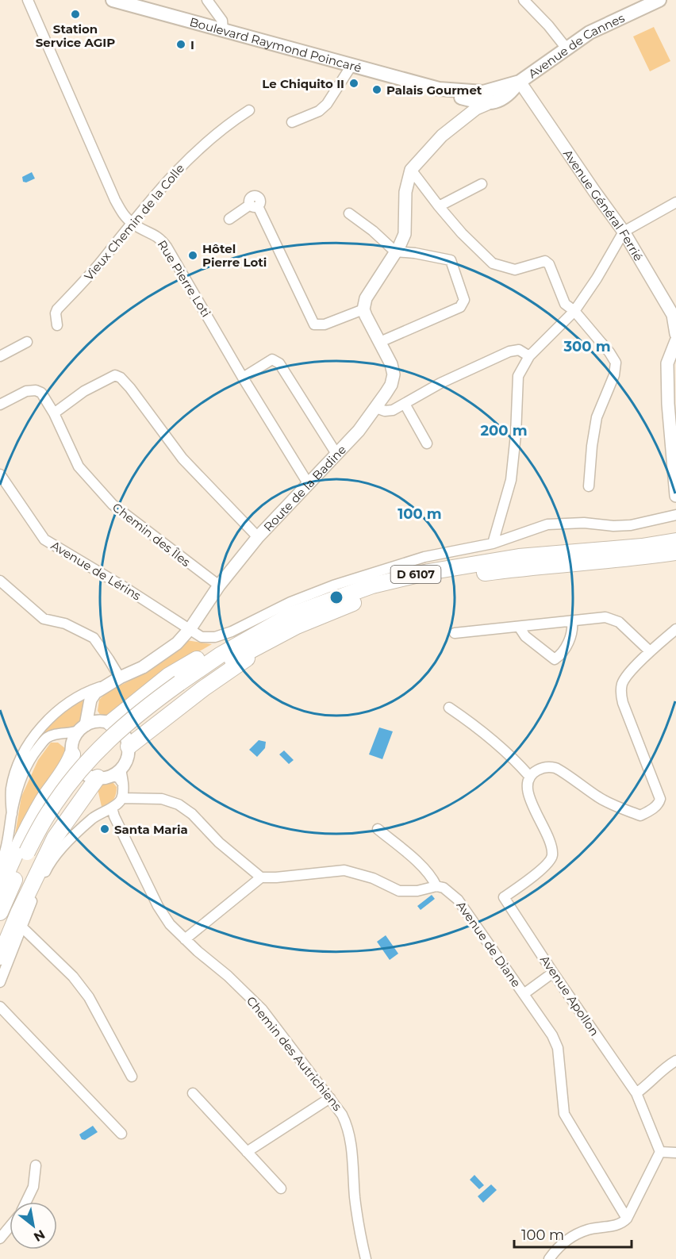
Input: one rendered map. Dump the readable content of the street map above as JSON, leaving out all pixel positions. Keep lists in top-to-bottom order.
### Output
{
  "streets": {
    "highway": ["D 6107"],
    "main road": ["Boulevard Raymond Poincaré", "Avenue de Cannes"],
    "street": [
      "Avenue Général Ferrié",
      "Vieux Chemin de la Colle",
      "Rue Pierre Loti",
      "Route de la Badine",
      "Chemin des Îles",
      "Avenue de Lérins",
      "Avenue de Diane",
      "Avenue Apollon",
      "Chemin des Autrichiens"
    ]
  },
  "crossings": [
    ["Boulevard Raymond Poincaré", "Avenue de Cannes"],
    ["Avenue de Cannes", "Avenue Général Ferrié"],
    ["Vieux Chemin de la Colle", "Rue Pierre Loti"],
    ["Rue Pierre Loti", "Route de la Badine"],
    ["Route de la Badine", "Chemin des Îles"],
    ["Route de la Badine", "Avenue de Lérins"]
  ],
  "places": [
    "Station Service AGIP",
    "I",
    "Le Chiquito II",
    "Palais Gourmet",
    "Hôtel Pierre Loti",
    "Santa Maria"
  ],
  "scale_bar": "100 m",
  "north": "bottom right",
  "rings": ["300 m", "200 m", "100 m"]
}
